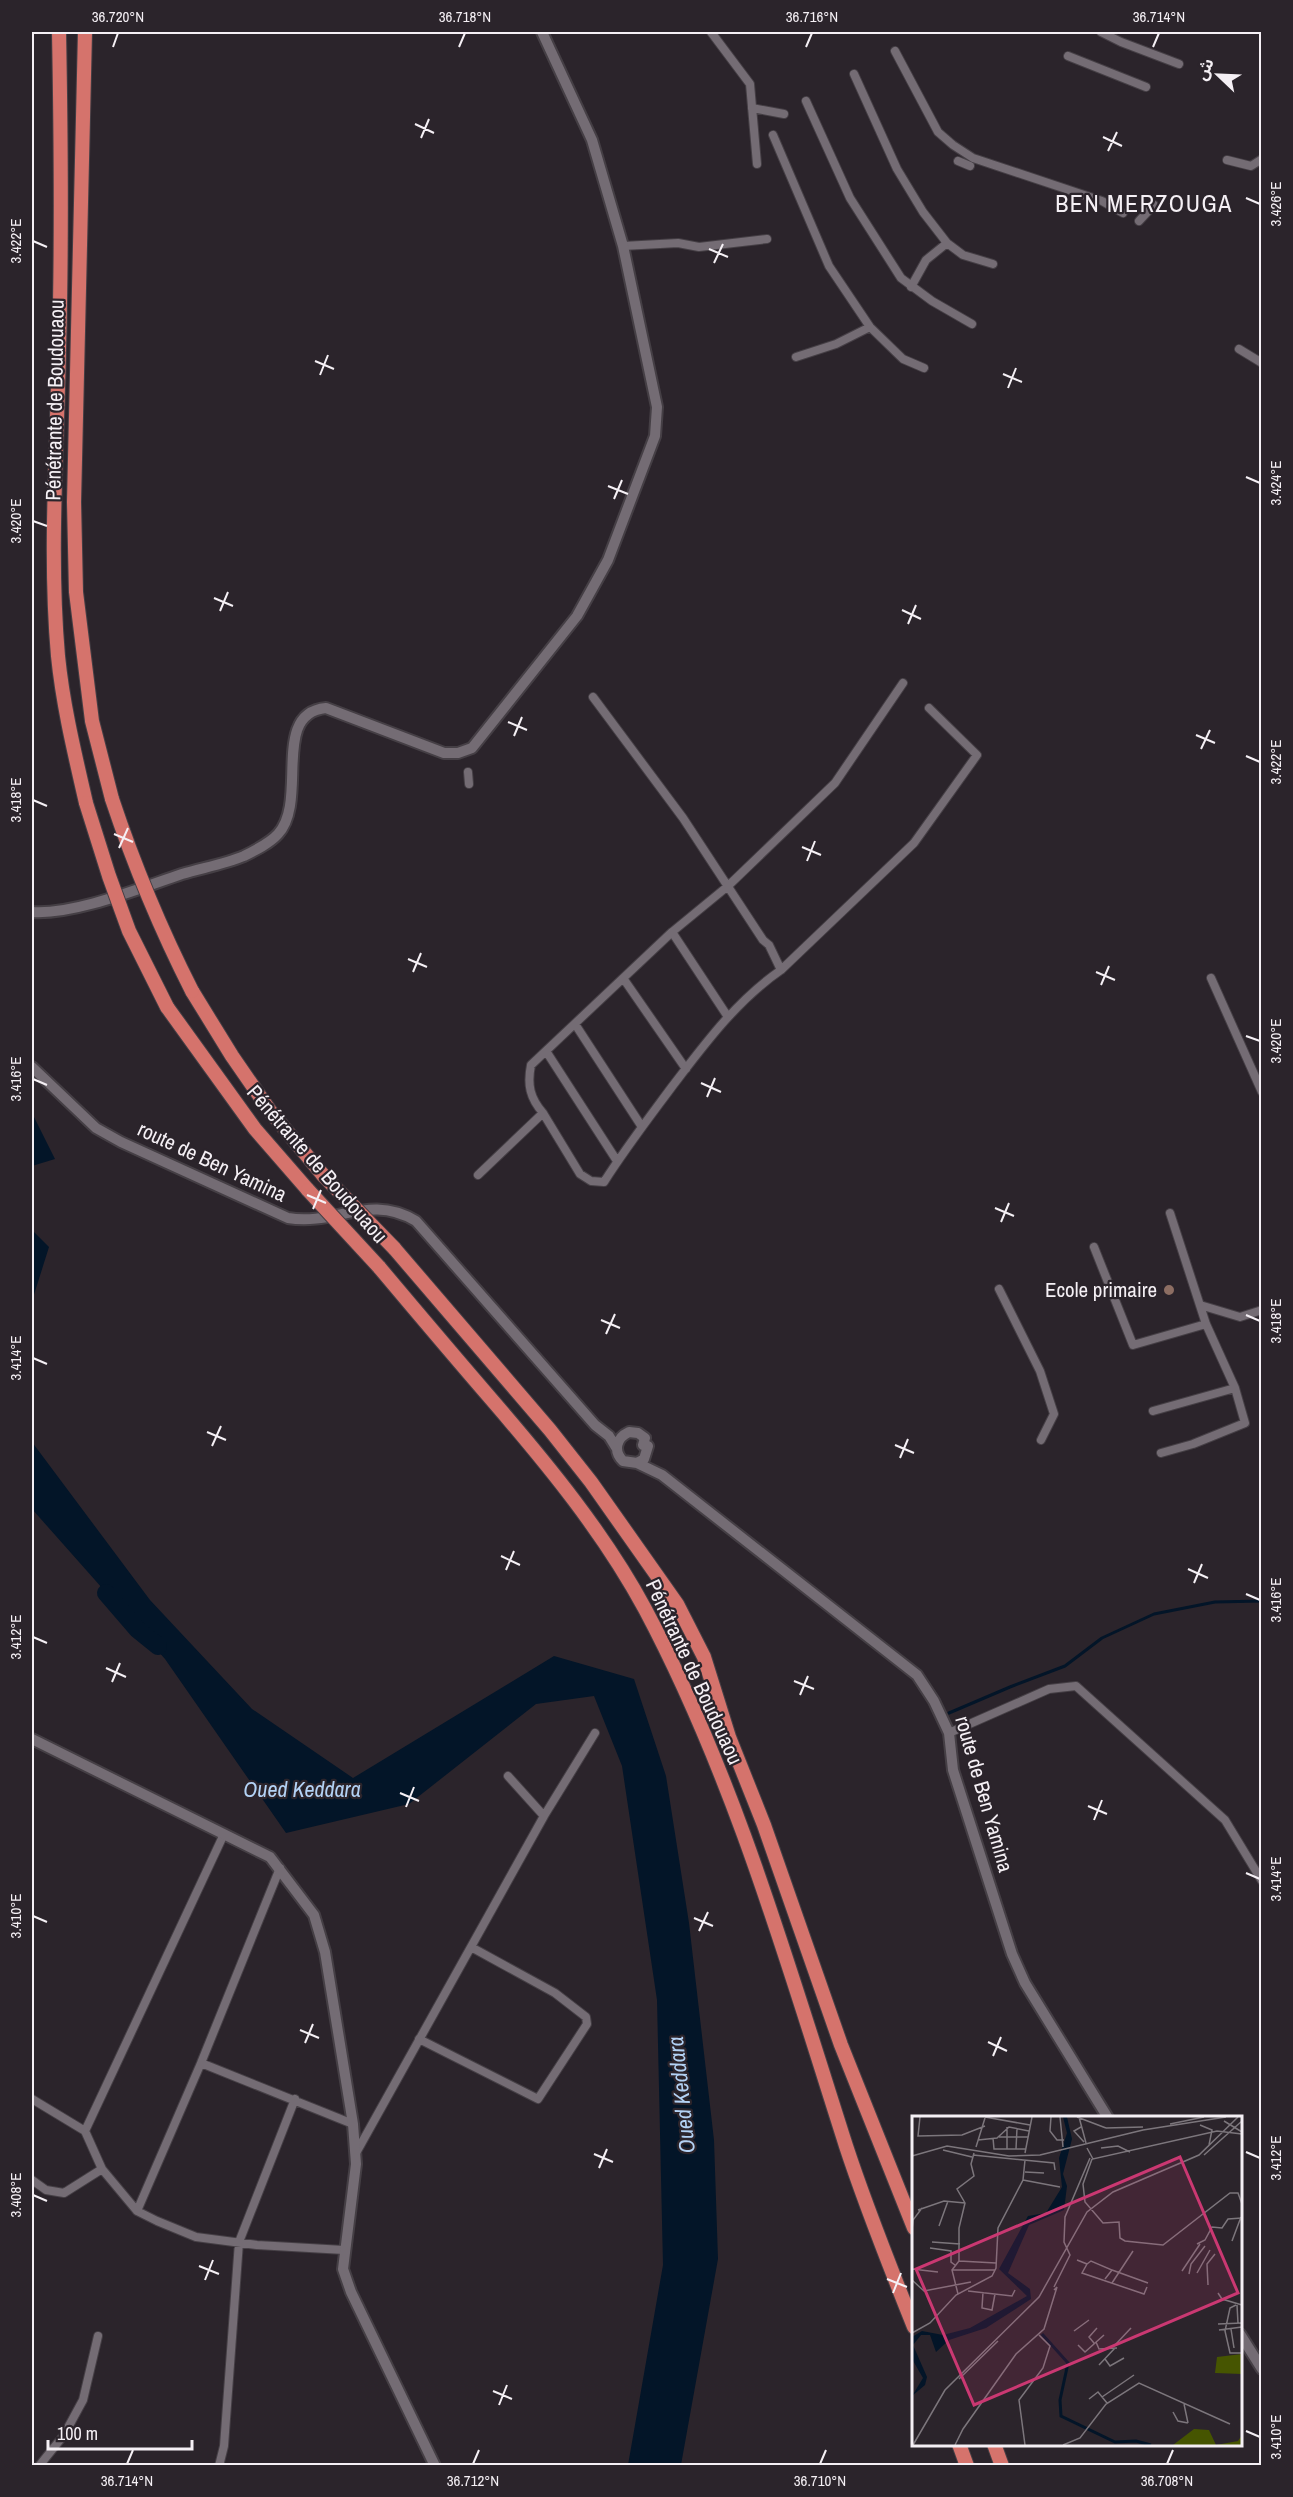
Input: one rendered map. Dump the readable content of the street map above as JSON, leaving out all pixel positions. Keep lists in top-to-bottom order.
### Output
{
  "streets": {
    "highway": ["Pénétrante de Boudouaou"],
    "street": ["route de Ben Yamina"]
  },
  "districts": ["BEN MERZOUGA"],
  "water": ["Oued Keddara"],
  "places": ["Ecole primaire"],
  "scale_bar": "100 m",
  "north": "top left",
  "coordinates": [
    "36.720°N",
    "36.718°N",
    "36.716°N",
    "36.714°N",
    "3.426°E",
    "3.422°E",
    "3.424°E",
    "3.420°E",
    "3.418°E",
    "3.416°E",
    "3.414°E",
    "3.412°E",
    "3.410°E",
    "3.408°E",
    "36.712°N",
    "36.710°N",
    "36.708°N"
  ]
}
